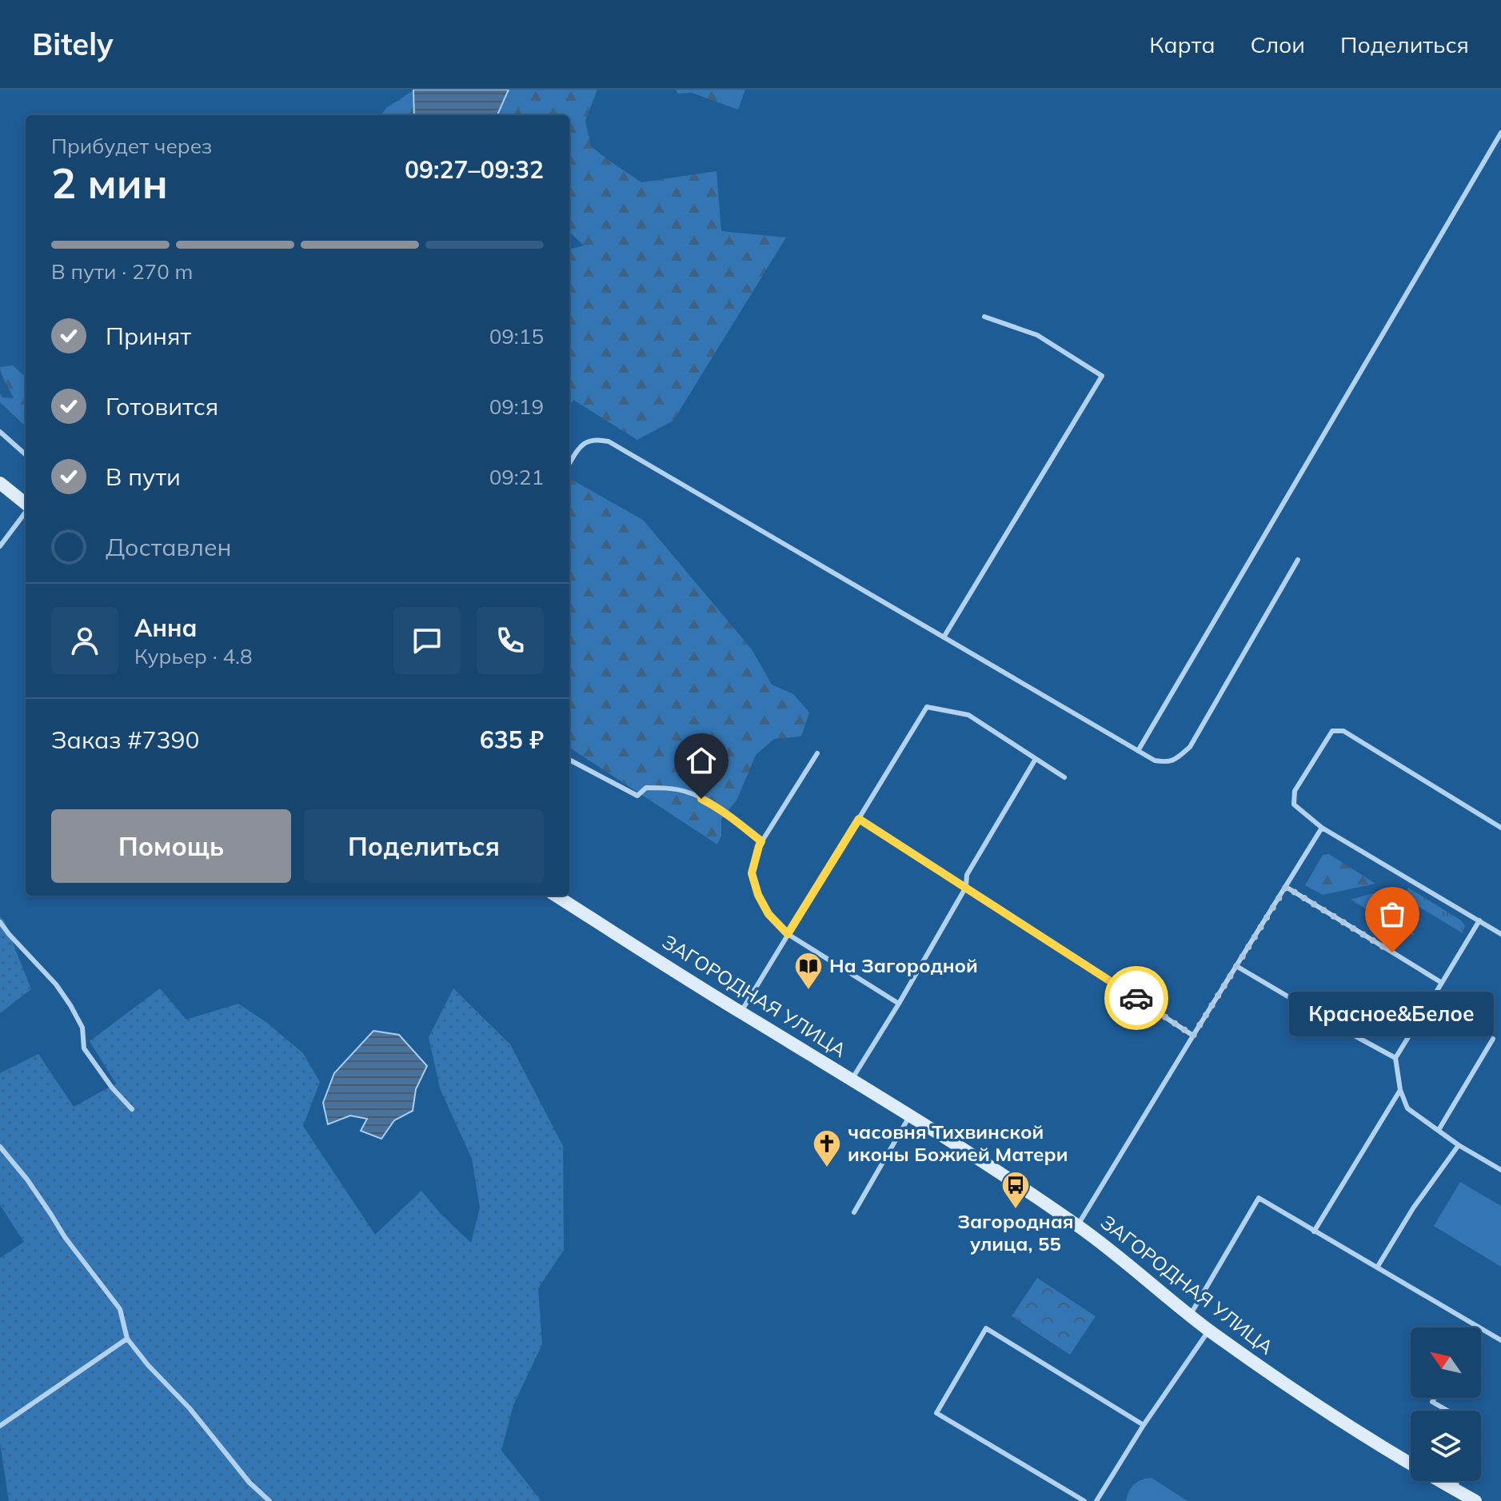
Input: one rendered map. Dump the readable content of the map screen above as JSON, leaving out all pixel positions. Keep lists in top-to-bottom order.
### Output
{
  "streets": {
    "main road": ["ЗАГОРОДНАЯ УЛИЦА"]
  },
  "places": {
    "other": ["Красное&Белое"],
    "library": ["На Загородной"],
    "church": ["часовня Тихвинской иконы Божией Матери"],
    "bus stop": ["Загородная улица, 55"]
  },
  "north": "top left",
  "page": {
    "header": "Bitely",
    "nav": ["Карта", "Слои", "Поделиться"],
    "heading": ["2 мин", "Прибудет через", "09:27–09:32"],
    "panel": [
      "Анна",
      "Курьер · 4.8",
      "Заказ #7390",
      "635 ₽"
    ],
    "bar": "В пути · 270 m",
    "list": [
      ["Принят", "09:15"],
      ["Готовится", "09:19"],
      ["В пути", "09:21"],
      "Доставлен"
    ],
    "buttons": ["Помощь", "Поделиться"],
    "bubble": "Красное&Белое"
  }
}
